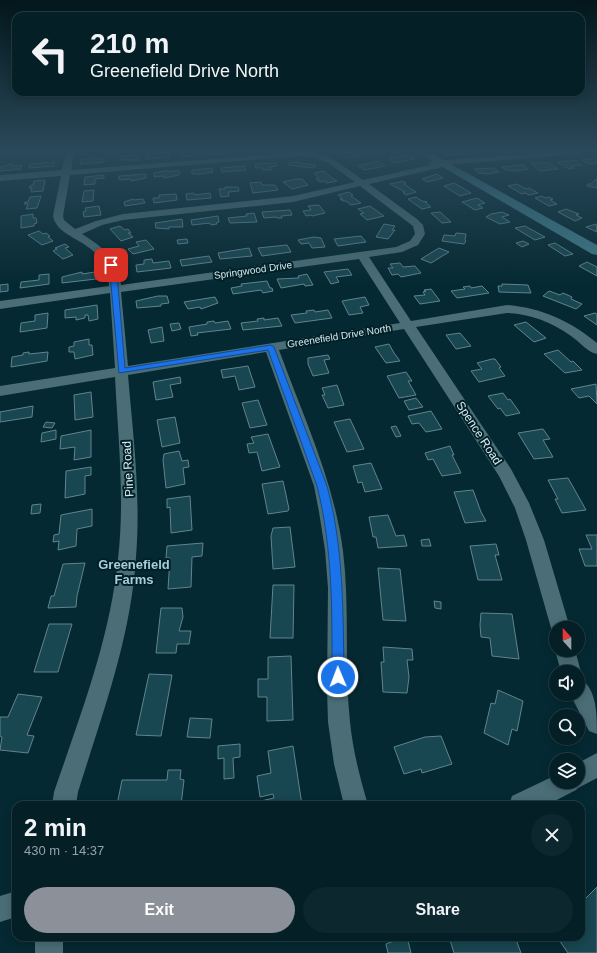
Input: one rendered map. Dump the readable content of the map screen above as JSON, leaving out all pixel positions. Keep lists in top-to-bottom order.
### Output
{
  "streets": {
    "street": [
      "Springwood Drive",
      "Greenefield Drive North",
      "Spence Road",
      "Pine Road"
    ]
  },
  "crossings": [
    ["Springwood Drive", "Spence Road"],
    ["Springwood Drive", "Pine Road"],
    ["Greenefield Drive North", "Spence Road"],
    ["Greenefield Drive North", "Pine Road"]
  ],
  "districts": ["Greenefield Farms"],
  "north": "top",
  "page": {
    "turn": ["210 m", "Greenefield Drive North"],
    "heading": ["2 min", "430 m · 14:37"],
    "buttons": ["Exit", "Share"]
  }
}
